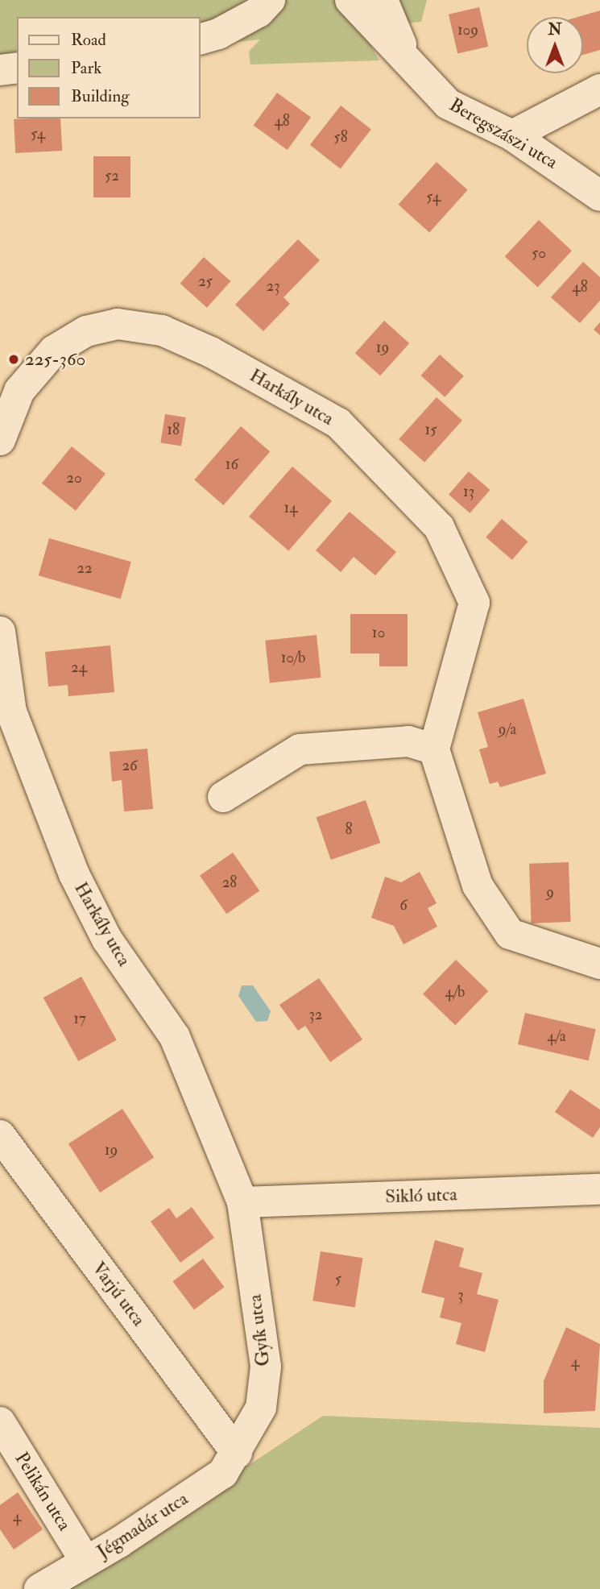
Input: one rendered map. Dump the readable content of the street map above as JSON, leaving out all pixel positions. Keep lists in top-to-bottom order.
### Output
{
  "streets": {
    "street": [
      "Beregszászi utca",
      "Harkály utca",
      "Sikló utca",
      "Varjú utca",
      "Gyík utca",
      "Pelikán utca",
      "Jégmadár utca"
    ]
  },
  "crossings": [
    ["Harkály utca", "Sikló utca"],
    ["Harkály utca", "Gyík utca"],
    ["Sikló utca", "Gyík utca"],
    ["Varjú utca", "Gyík utca"],
    ["Varjú utca", "Jégmadár utca"],
    ["Gyík utca", "Jégmadár utca"],
    ["Pelikán utca", "Jégmadár utca"]
  ],
  "places": ["225-360"],
  "house_numbers": [
    "109",
    "48",
    "54",
    "58",
    "52",
    "54",
    "50",
    "25",
    "23",
    "48",
    "19",
    "18",
    "15",
    "16",
    "20",
    "13",
    "14",
    "22",
    "10",
    "10/b",
    "24",
    "9/a",
    "26",
    "8",
    "28",
    "9",
    "6",
    "4/b",
    "32",
    "17",
    "4/a",
    "19",
    "5",
    "3",
    "4",
    "4"
  ],
  "legend": ["Road", "Park", "Building"],
  "north": "top"
}
